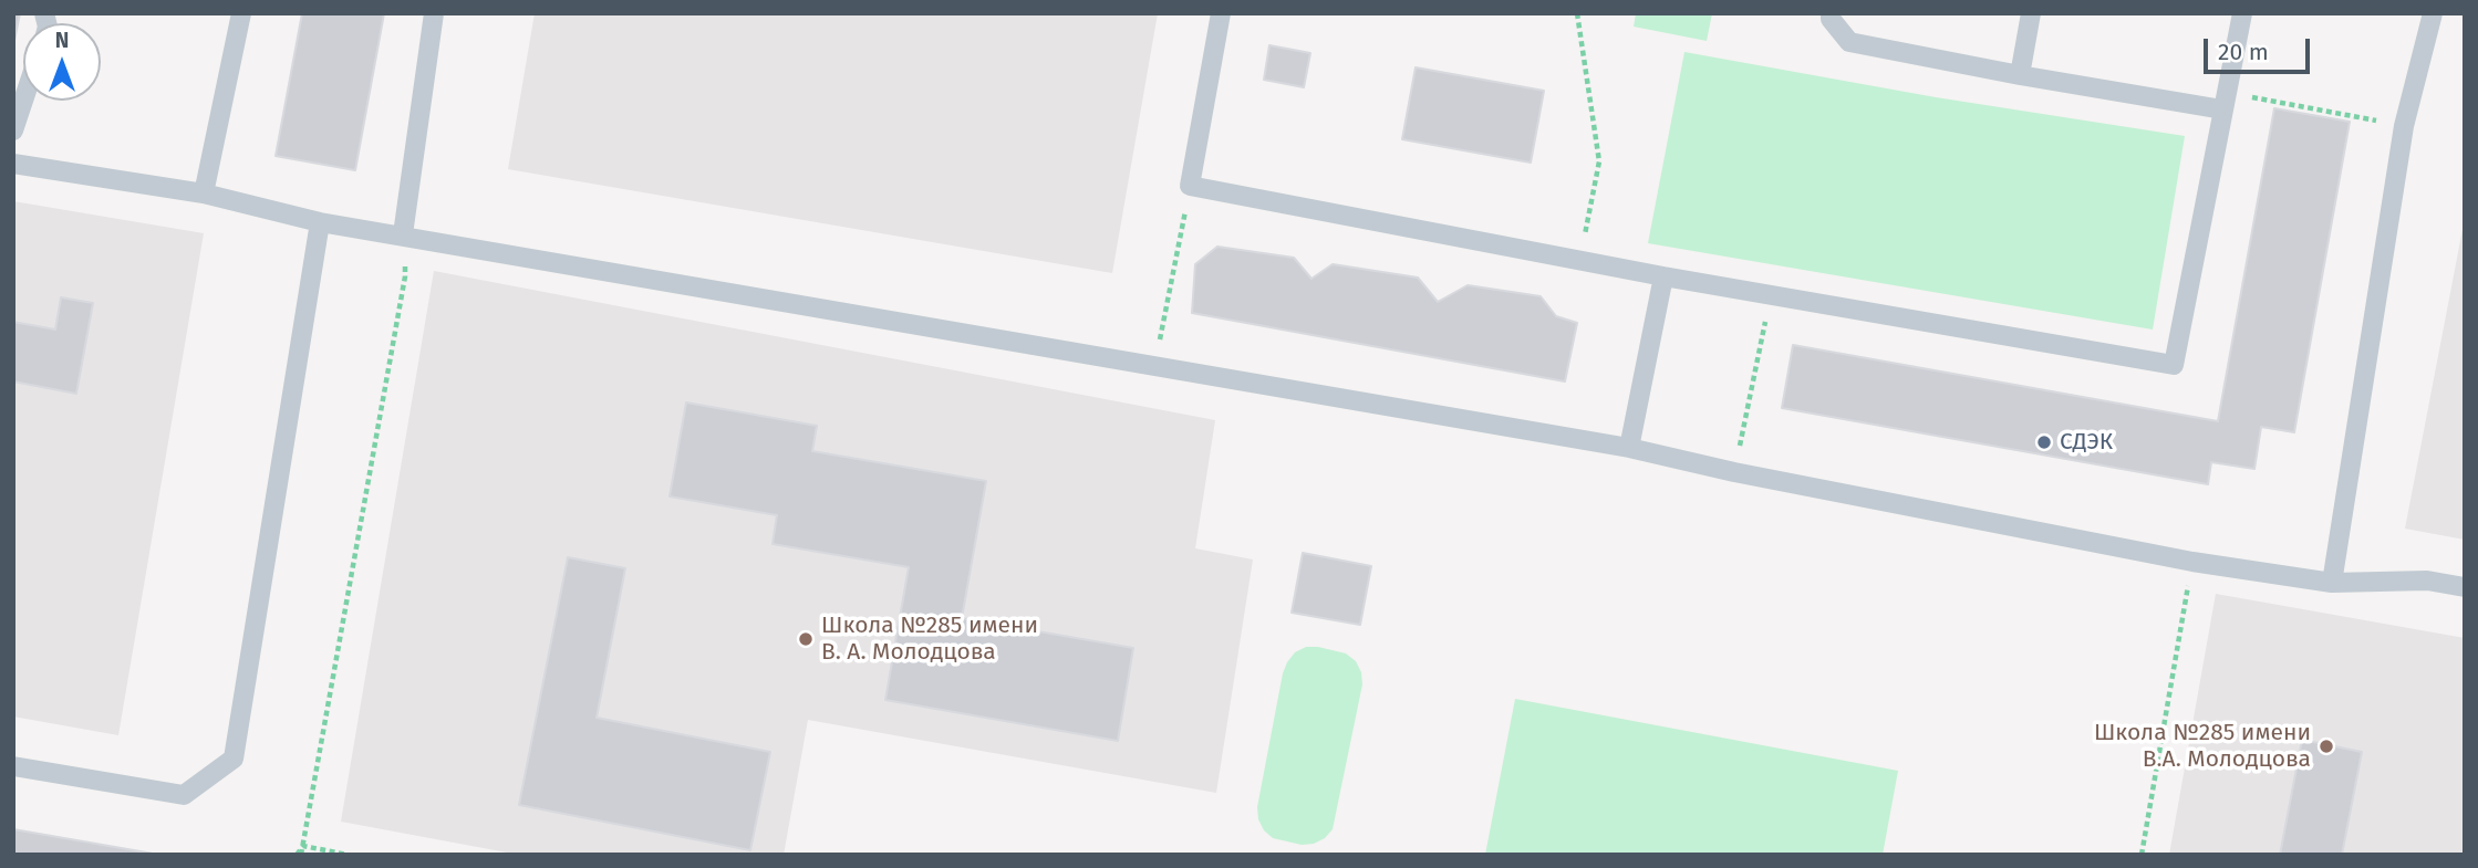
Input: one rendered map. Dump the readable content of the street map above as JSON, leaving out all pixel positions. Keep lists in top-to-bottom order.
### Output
{
  "places": ["СДЭК", "Школа №285 имени В. А. Молодцова", "Школа №285 имени В.А. Молодцова"],
  "scale_bar": "20 m",
  "north": "top"
}
